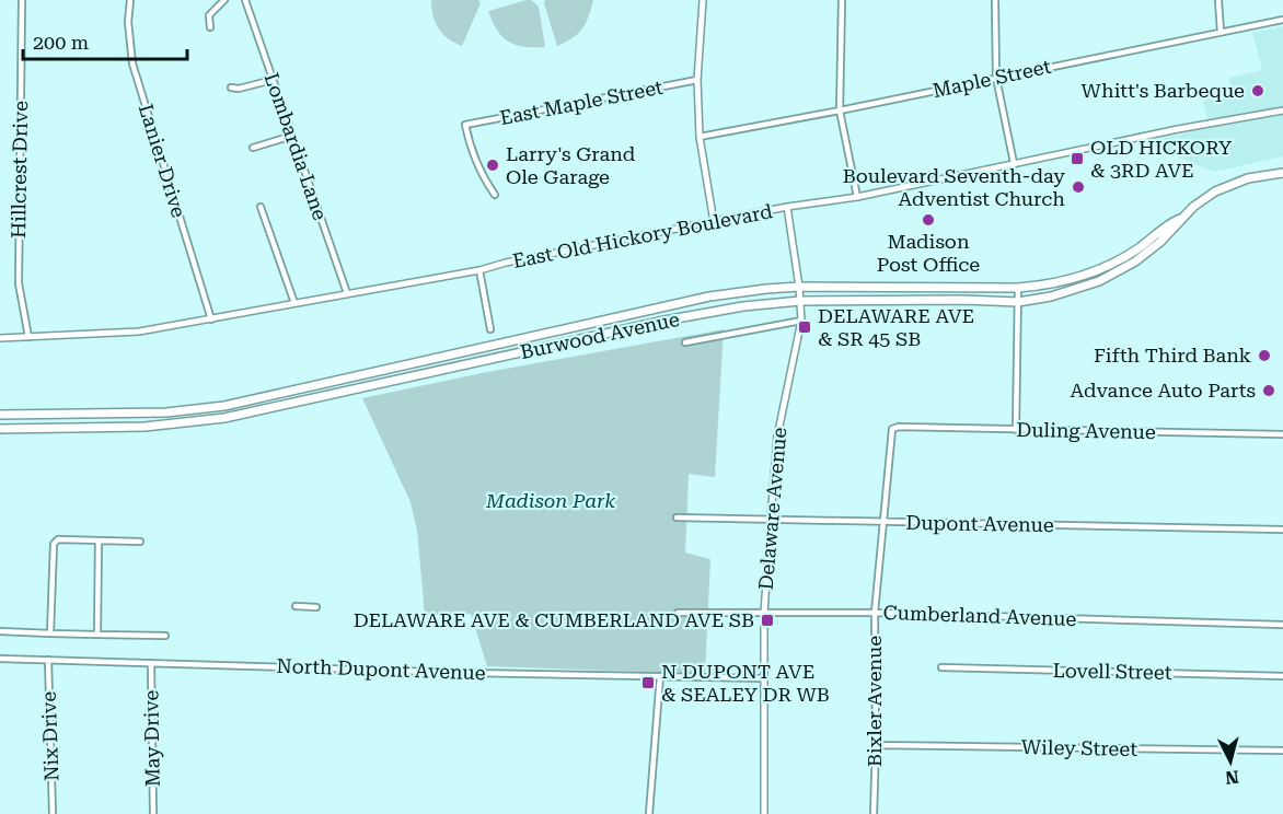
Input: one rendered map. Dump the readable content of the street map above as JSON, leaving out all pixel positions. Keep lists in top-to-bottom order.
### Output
{
  "streets": {
    "main road": ["Burwood Avenue"],
    "street": [
      "Maple Street",
      "East Maple Street",
      "Lombardia Lane",
      "Lanier Drive",
      "Hillcrest Drive",
      "East Old Hickory Boulevard",
      "Duling Avenue",
      "Delaware Avenue",
      "Dupont Avenue",
      "Cumberland Avenue",
      "North Dupont Avenue",
      "Lovell Street",
      "Bixler Avenue",
      "Nix Drive",
      "May Drive",
      "Wiley Street"
    ]
  },
  "crossings": [
    ["Lombardia Lane", "East Old Hickory Boulevard"],
    ["Lanier Drive", "East Old Hickory Boulevard"],
    ["Hillcrest Drive", "East Old Hickory Boulevard"],
    ["East Old Hickory Boulevard", "Delaware Avenue"],
    ["Burwood Avenue", "Delaware Avenue"],
    ["Duling Avenue", "Bixler Avenue"],
    ["Delaware Avenue", "Dupont Avenue"],
    ["Delaware Avenue", "Cumberland Avenue"],
    ["Delaware Avenue", "North Dupont Avenue"],
    ["Dupont Avenue", "Bixler Avenue"],
    ["Cumberland Avenue", "Bixler Avenue"],
    ["North Dupont Avenue", "Nix Drive"],
    ["North Dupont Avenue", "May Drive"],
    ["Bixler Avenue", "Wiley Street"]
  ],
  "parks": ["Madison Park"],
  "places": {
    "other": [
      "Whitt's Barbeque",
      "Larry's Grand Ole Garage",
      "Boulevard Seventh-day Adventist Church",
      "Madison Post Office",
      "Fifth Third Bank",
      "Advance Auto Parts"
    ],
    "transit": [
      "OLD HICKORY & 3RD AVE",
      "DELAWARE AVE & SR 45 SB",
      "DELAWARE AVE & CUMBERLAND AVE SB",
      "N DUPONT AVE & SEALEY DR WB"
    ]
  },
  "scale_bar": "200 m",
  "north": "bottom"
}
